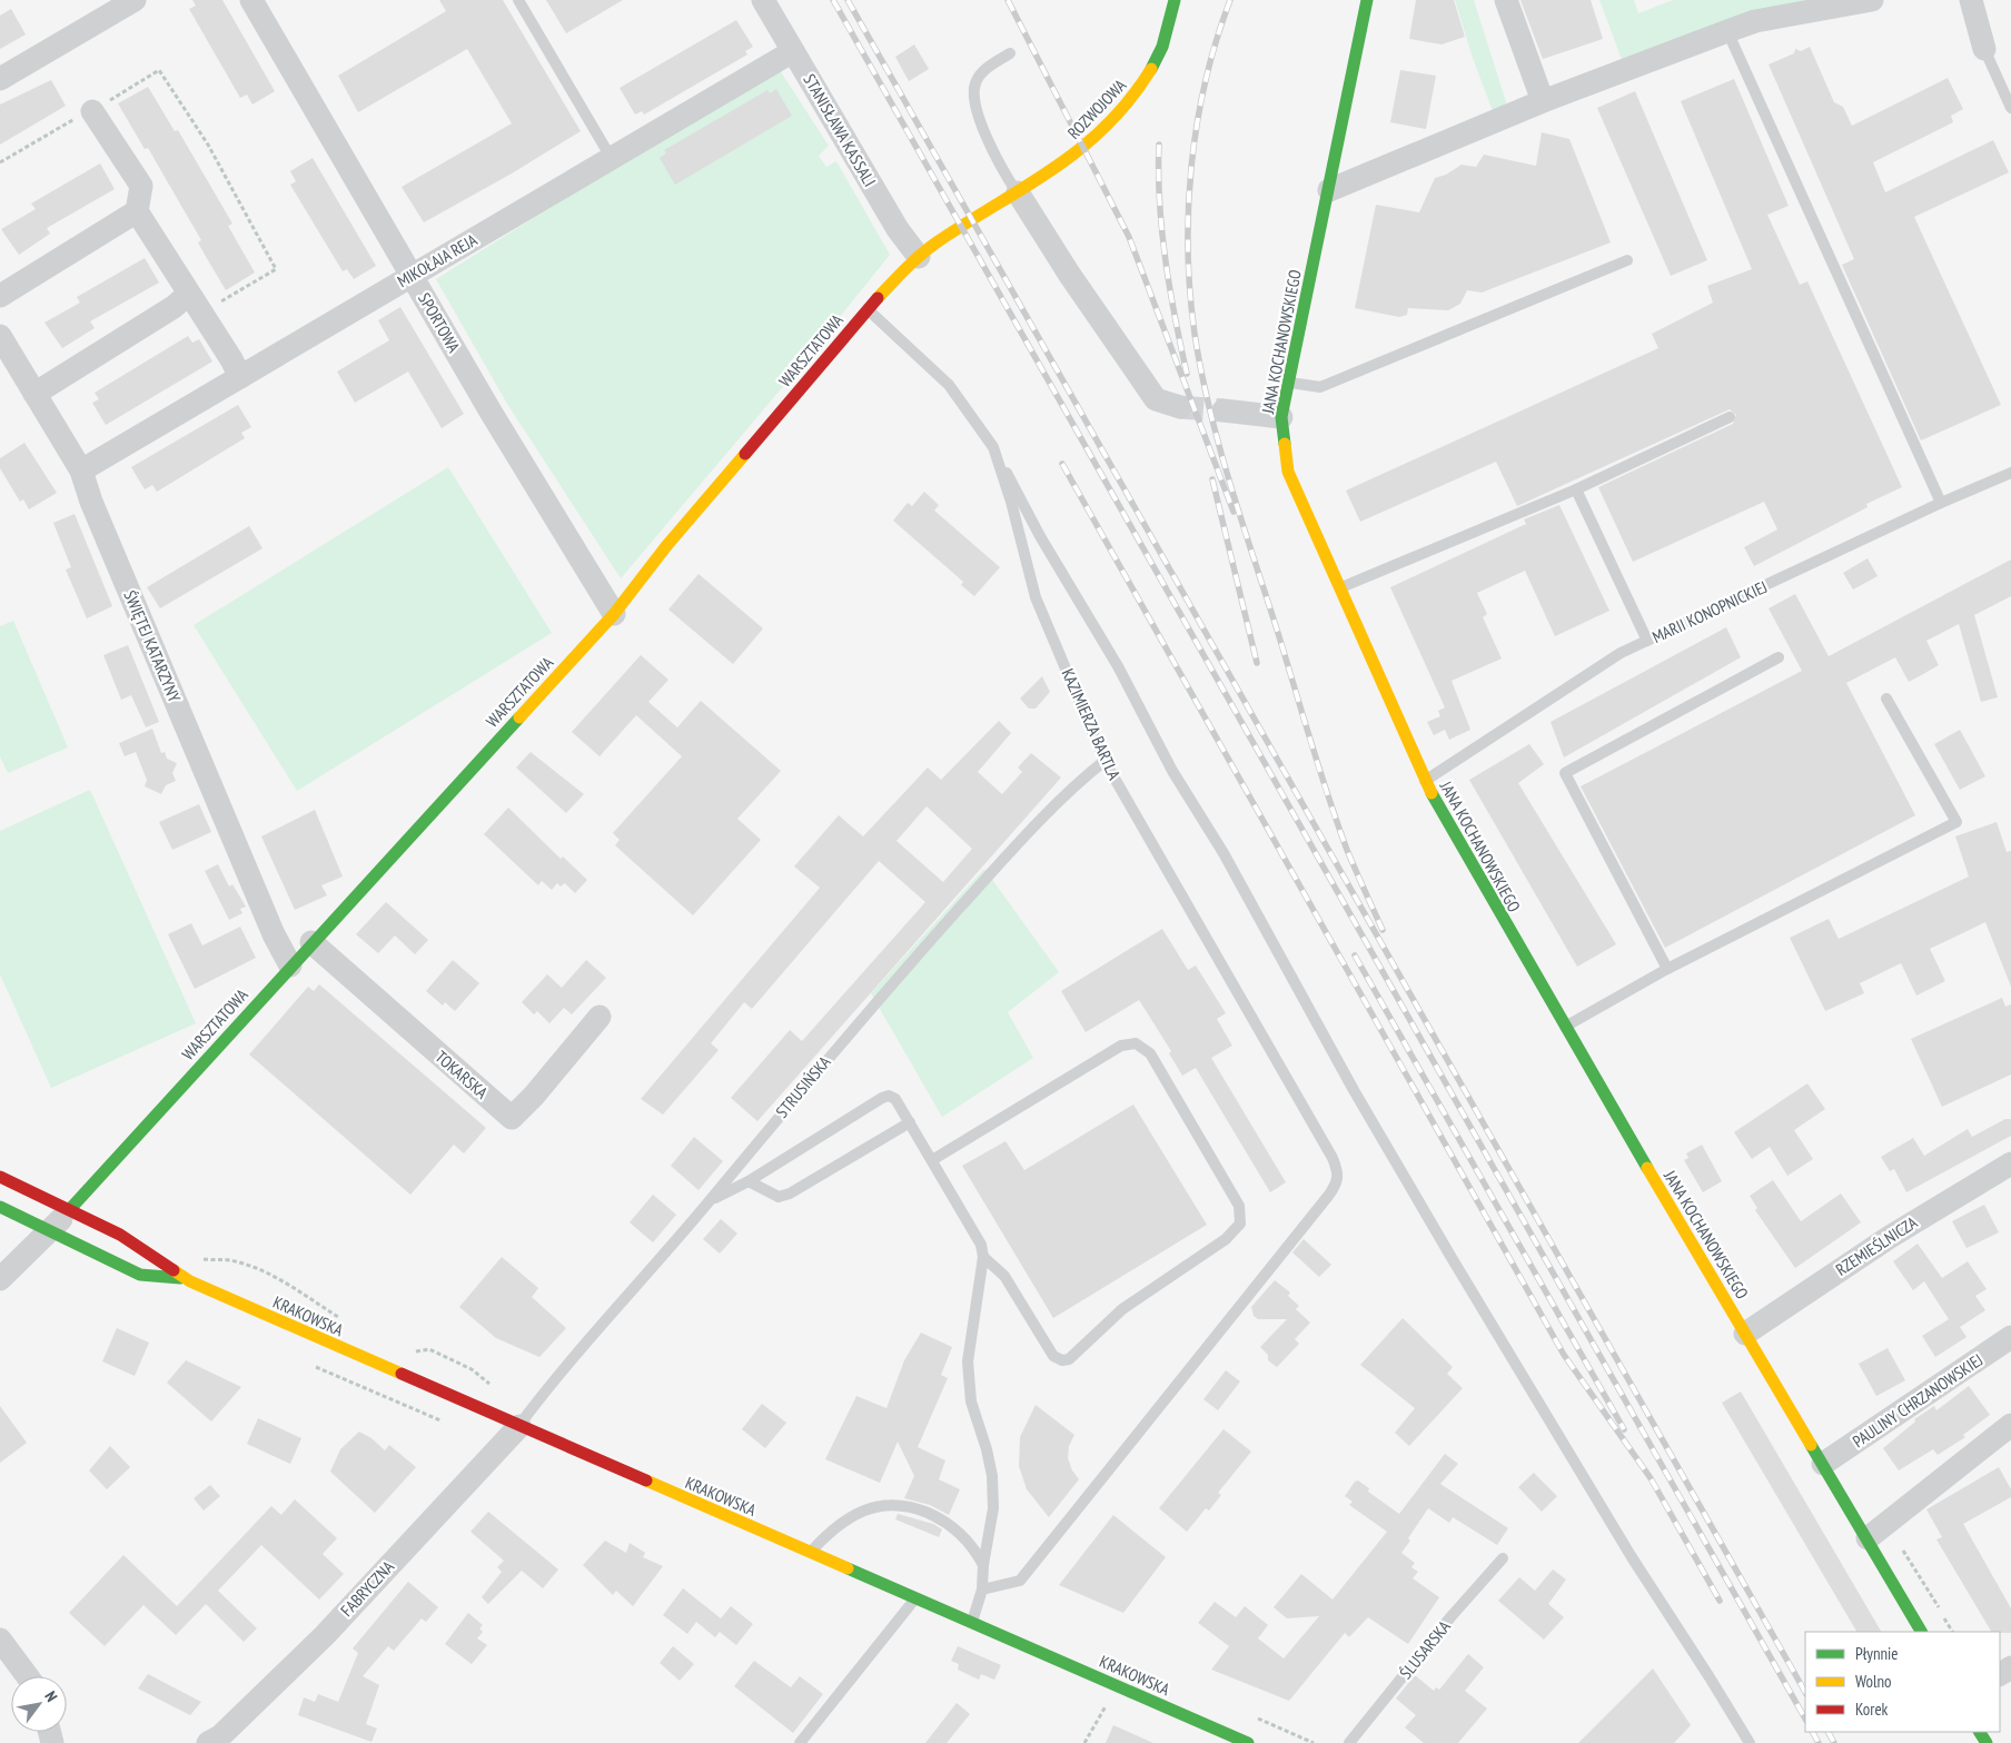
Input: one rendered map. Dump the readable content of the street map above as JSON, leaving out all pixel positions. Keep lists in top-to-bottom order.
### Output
{
  "streets": {
    "street": [
      "ROZWOJOWA",
      "STANISŁAWA KASSALI",
      "MIKOŁAJA REJA",
      "SPORTOWA",
      "JANA KOCHANOWSKIEGO",
      "WARSZTATOWA",
      "ŚWIĘTEJ KATARZYNY",
      "TOKARSKA",
      "RZEMIEŚLNICZA",
      "KRAKOWSKA",
      "PAULINY CHRZANOWSKIEJ",
      "FABRYCZNA"
    ],
    "lane": [
      "MARII KONOPNICKIEJ",
      "KAZIMIERZA BARTLA",
      "STRUSIŃSKA",
      "ŚLUSARSKA"
    ]
  },
  "crossings": [
    ["ROZWOJOWA", "WARSZTATOWA"],
    ["STANISŁAWA KASSALI", "MIKOŁAJA REJA"],
    ["STANISŁAWA KASSALI", "WARSZTATOWA"],
    ["MIKOŁAJA REJA", "SPORTOWA"],
    ["MIKOŁAJA REJA", "ŚWIĘTEJ KATARZYNY"],
    ["SPORTOWA", "WARSZTATOWA"],
    ["JANA KOCHANOWSKIEGO", "MARII KONOPNICKIEJ"],
    ["JANA KOCHANOWSKIEGO", "RZEMIEŚLNICZA"],
    ["JANA KOCHANOWSKIEGO", "PAULINY CHRZANOWSKIEJ"],
    ["WARSZTATOWA", "ŚWIĘTEJ KATARZYNY"],
    ["WARSZTATOWA", "KAZIMIERZA BARTLA"],
    ["WARSZTATOWA", "TOKARSKA"],
    ["WARSZTATOWA", "KRAKOWSKA"],
    ["KAZIMIERZA BARTLA", "STRUSIŃSKA"],
    ["STRUSIŃSKA", "KRAKOWSKA"],
    ["STRUSIŃSKA", "FABRYCZNA"],
    ["KRAKOWSKA", "FABRYCZNA"]
  ],
  "legend": ["Płynnie", "Wolno", "Korek"],
  "north": "top right"
}
